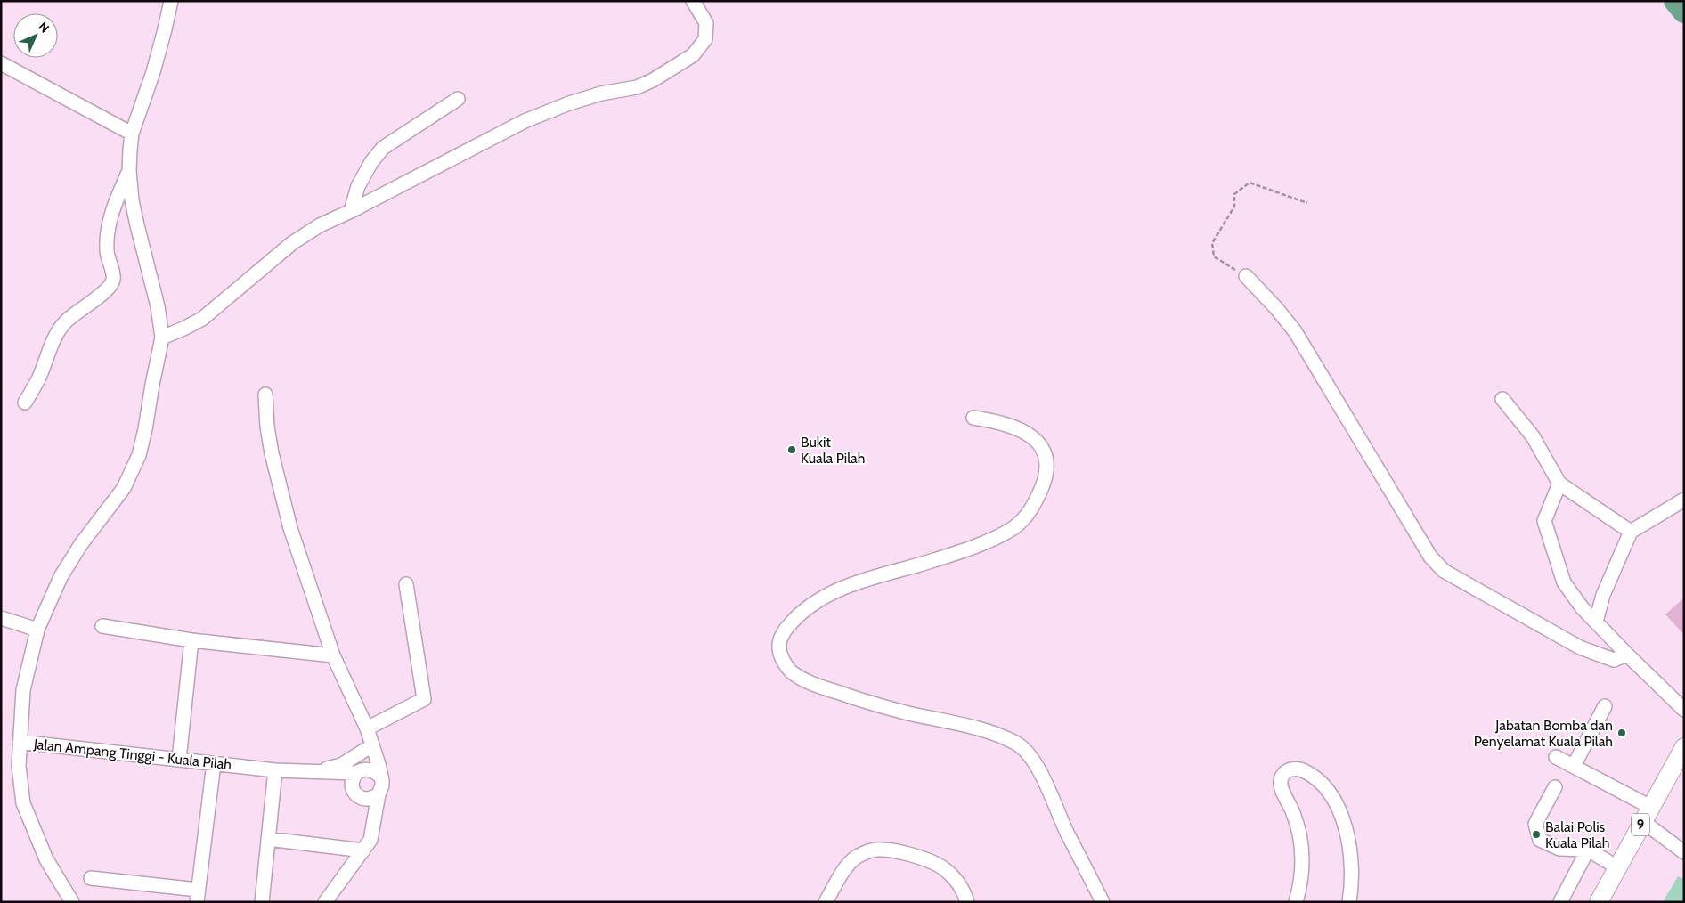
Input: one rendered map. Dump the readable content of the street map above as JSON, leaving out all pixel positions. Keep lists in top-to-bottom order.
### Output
{
  "streets": {
    "main road": ["9"],
    "street": ["Jalan Ampang Tinggi - Kuala Pilah"]
  },
  "places": ["Bukit Kuala Pilah", "Jabatan Bomba dan Penyelamat Kuala Pilah", "Balai Polis Kuala Pilah"],
  "north": "top right"
}
